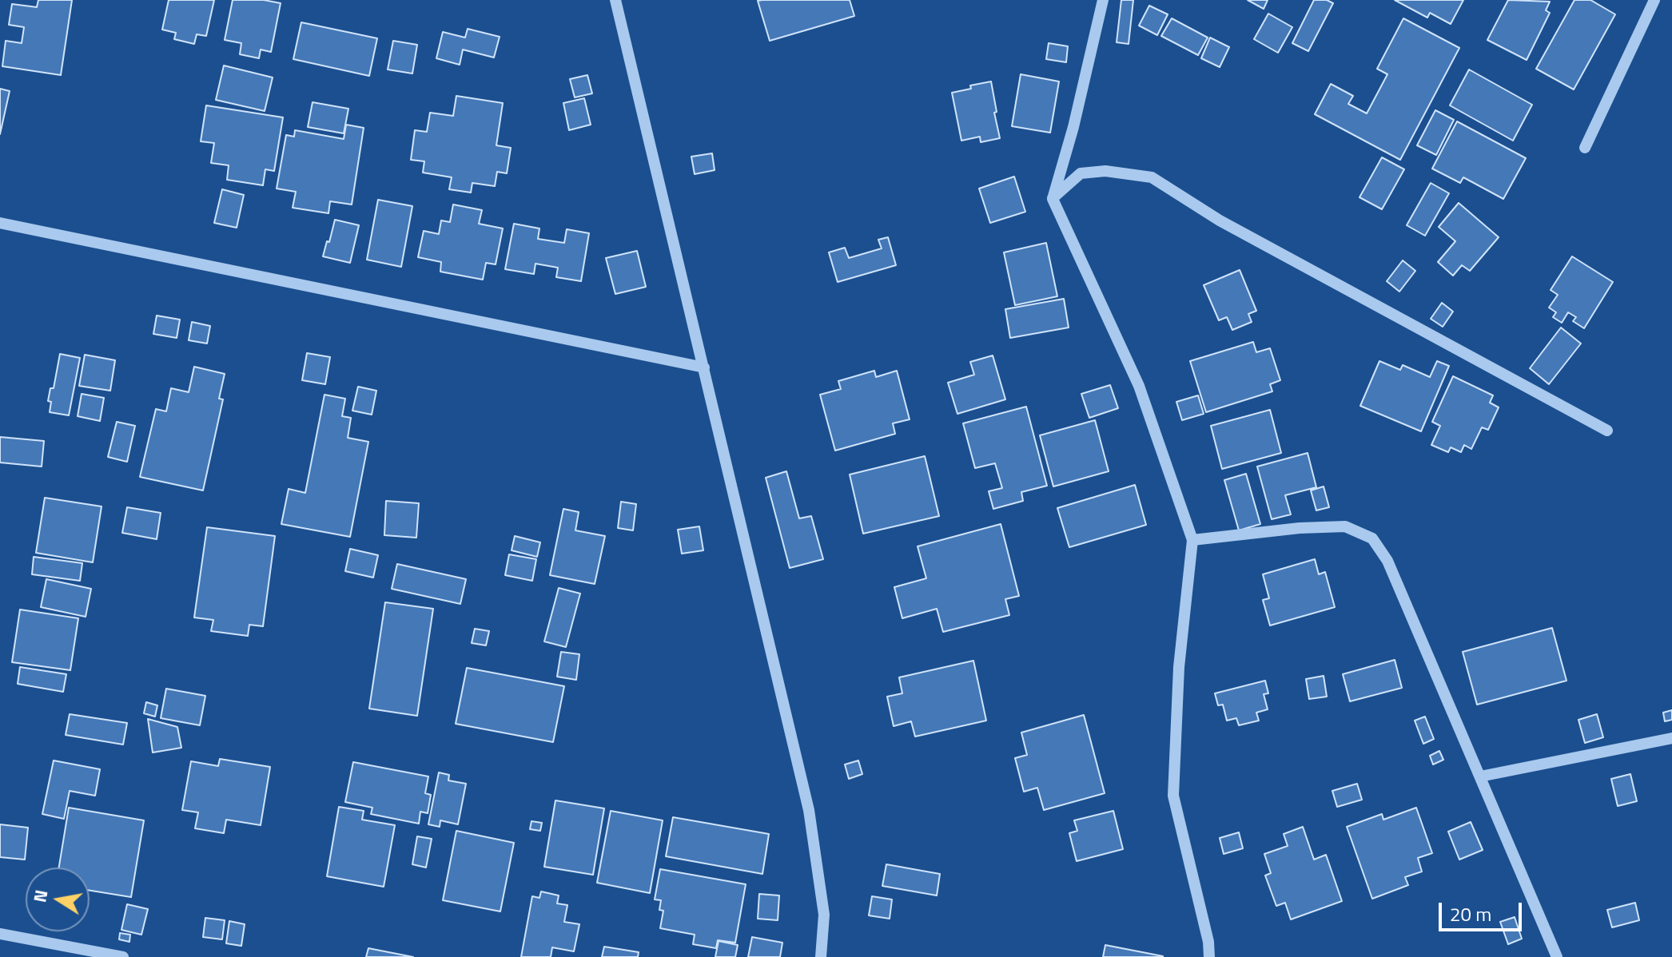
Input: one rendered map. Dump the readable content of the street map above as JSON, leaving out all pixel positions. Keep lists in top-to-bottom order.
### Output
{
  "scale_bar": "20 m",
  "north": "left"
}
